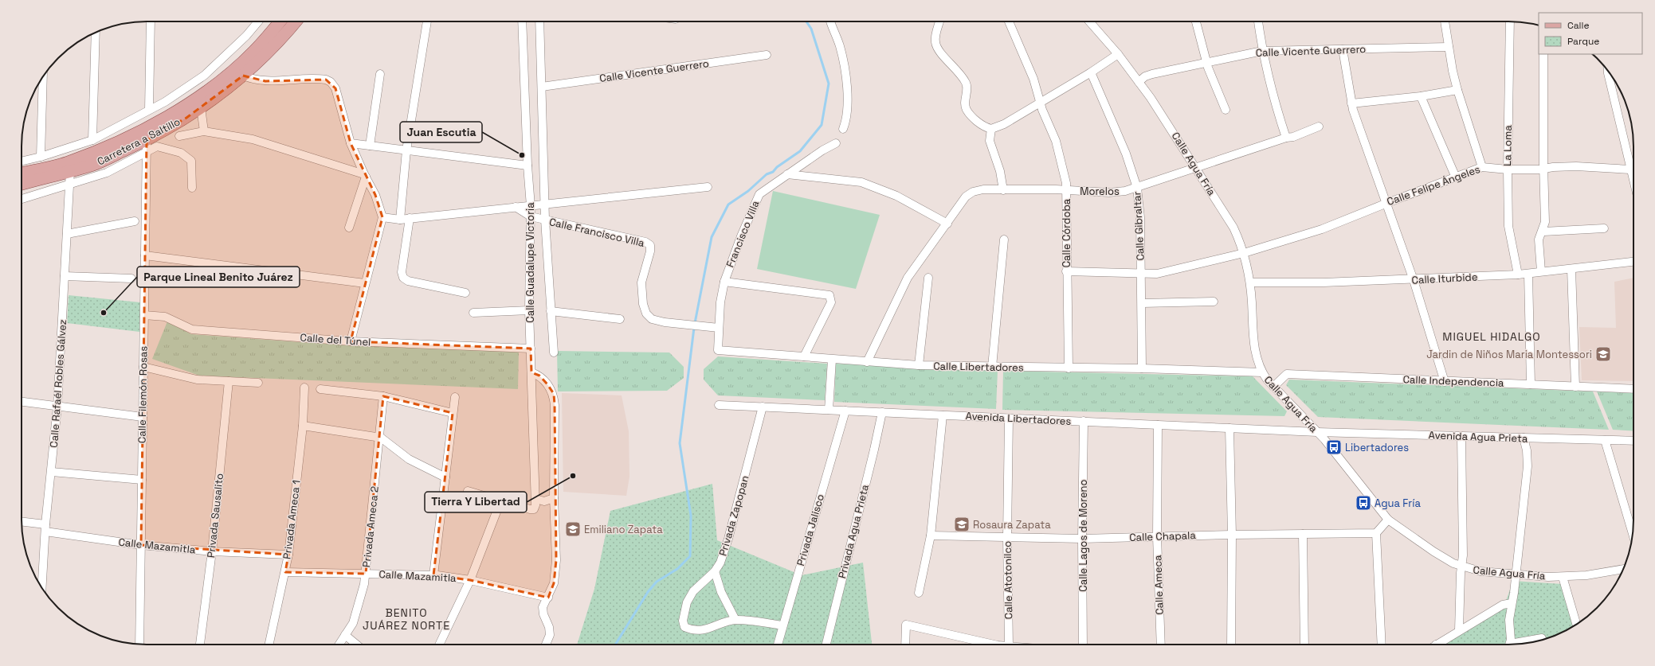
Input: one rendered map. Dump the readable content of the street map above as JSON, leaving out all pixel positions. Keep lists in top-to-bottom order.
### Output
{
  "streets": {
    "main road": ["Carretera a Saltillo"],
    "street": [
      "Calle Vicente Guerrero",
      "La Loma",
      "Calle Agua Fría",
      "Calle Felipe Ángeles",
      "Morelos",
      "Calle Gibraltar",
      "Calle Francisco Villa",
      "Calle Córdoba",
      "Francisco Villa",
      "Calle Guadalupe Victoria",
      "Calle Iturbide",
      "Calle del Túnel",
      "Calle Libertadores",
      "Calle Independencia",
      "Calle Rafaél Robles Gálvez",
      "Calle Filemón Rosas",
      "Avenida Libertadores",
      "Avenida Agua Prieta",
      "Privada Sausalito",
      "Privada Zapopan",
      "Privada Ameca 1",
      "Privada Ameca 2",
      "Privada Jalisco",
      "Privada Agua Prieta",
      "Calle Lagos de Moreno",
      "Calle Chapala",
      "Calle Mazamitla",
      "Calle Atotonilco",
      "Calle Ameca"
    ]
  },
  "crossings": [
    ["Calle Vicente Guerrero", "Calle Agua Fría"],
    ["Calle Vicente Guerrero", "Calle Guadalupe Victoria"],
    ["Carretera a Saltillo", "Calle Rafaél Robles Gálvez"],
    ["Carretera a Saltillo", "Calle Filemón Rosas"],
    ["La Loma", "Calle Felipe Ángeles"],
    ["La Loma", "Calle Iturbide"],
    ["Calle Agua Fría", "Calle Felipe Ángeles"],
    ["Calle Agua Fría", "Morelos"],
    ["Calle Agua Fría", "Calle Iturbide"],
    ["Calle Agua Fría", "Calle Libertadores"],
    ["Calle Agua Fría", "Calle Independencia"],
    ["Calle Agua Fría", "Avenida Libertadores"],
    ["Calle Agua Fría", "Avenida Agua Prieta"],
    ["Calle Felipe Ángeles", "Calle Gibraltar"],
    ["Calle Felipe Ángeles", "Calle Córdoba"],
    ["Morelos", "Calle Gibraltar"],
    ["Morelos", "Calle Córdoba"],
    ["Morelos", "Calle Libertadores"],
    ["Calle Gibraltar", "Calle Libertadores"],
    ["Calle Francisco Villa", "Francisco Villa"],
    ["Calle Francisco Villa", "Calle Guadalupe Victoria"],
    ["Calle Francisco Villa", "Calle Libertadores"],
    ["Calle Córdoba", "Calle Libertadores"],
    ["Francisco Villa", "Calle Libertadores"],
    ["Calle Guadalupe Victoria", "Calle del Túnel"],
    ["Calle del Túnel", "Calle Filemón Rosas"],
    ["Calle Rafaél Robles Gálvez", "Calle Mazamitla"],
    ["Calle Filemón Rosas", "Calle Mazamitla"],
    ["Avenida Libertadores", "Avenida Agua Prieta"],
    ["Avenida Libertadores", "Privada Zapopan"],
    ["Avenida Libertadores", "Privada Jalisco"],
    ["Avenida Libertadores", "Privada Agua Prieta"],
    ["Avenida Libertadores", "Calle Lagos de Moreno"],
    ["Avenida Libertadores", "Calle Atotonilco"],
    ["Avenida Libertadores", "Calle Ameca"],
    ["Privada Sausalito", "Calle Mazamitla"],
    ["Privada Zapopan", "Privada Jalisco"],
    ["Privada Ameca 1", "Calle Mazamitla"],
    ["Privada Ameca 2", "Calle Mazamitla"],
    ["Calle Lagos de Moreno", "Calle Chapala"],
    ["Calle Chapala", "Calle Atotonilco"],
    ["Calle Chapala", "Calle Ameca"]
  ],
  "districts": ["MIGUEL HIDALGO", "BENITO JUÁREZ NORTE"],
  "places": {
    "other": ["Juan Escutia", "Parque Lineal Benito Juárez", "Tierra Y Libertad"],
    "school or university": ["Jardin de Niños Maria Montessori", "Rosaura Zapata", "Emiliano Zapata"],
    "bus stop": ["Libertadores", "Agua Fría"]
  },
  "legend": ["Calle", "Parque"]
}
